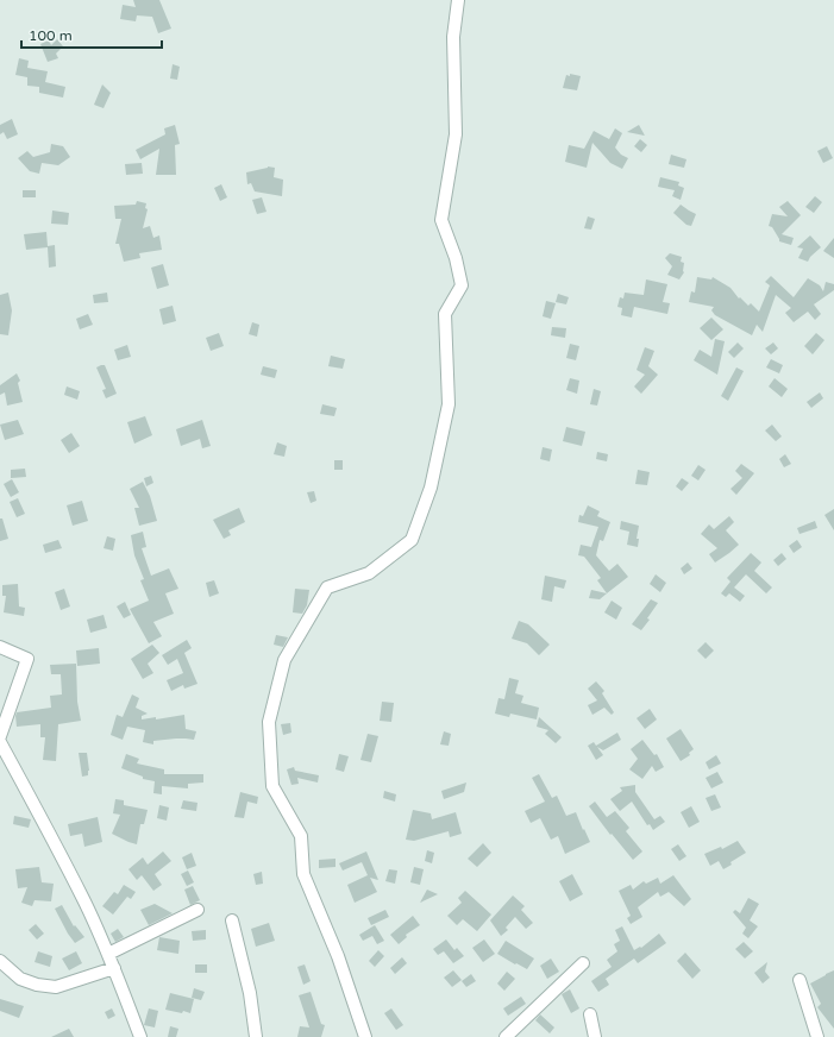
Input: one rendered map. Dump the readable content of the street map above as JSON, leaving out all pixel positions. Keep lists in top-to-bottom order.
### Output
{
  "scale_bar": "100 m"
}
